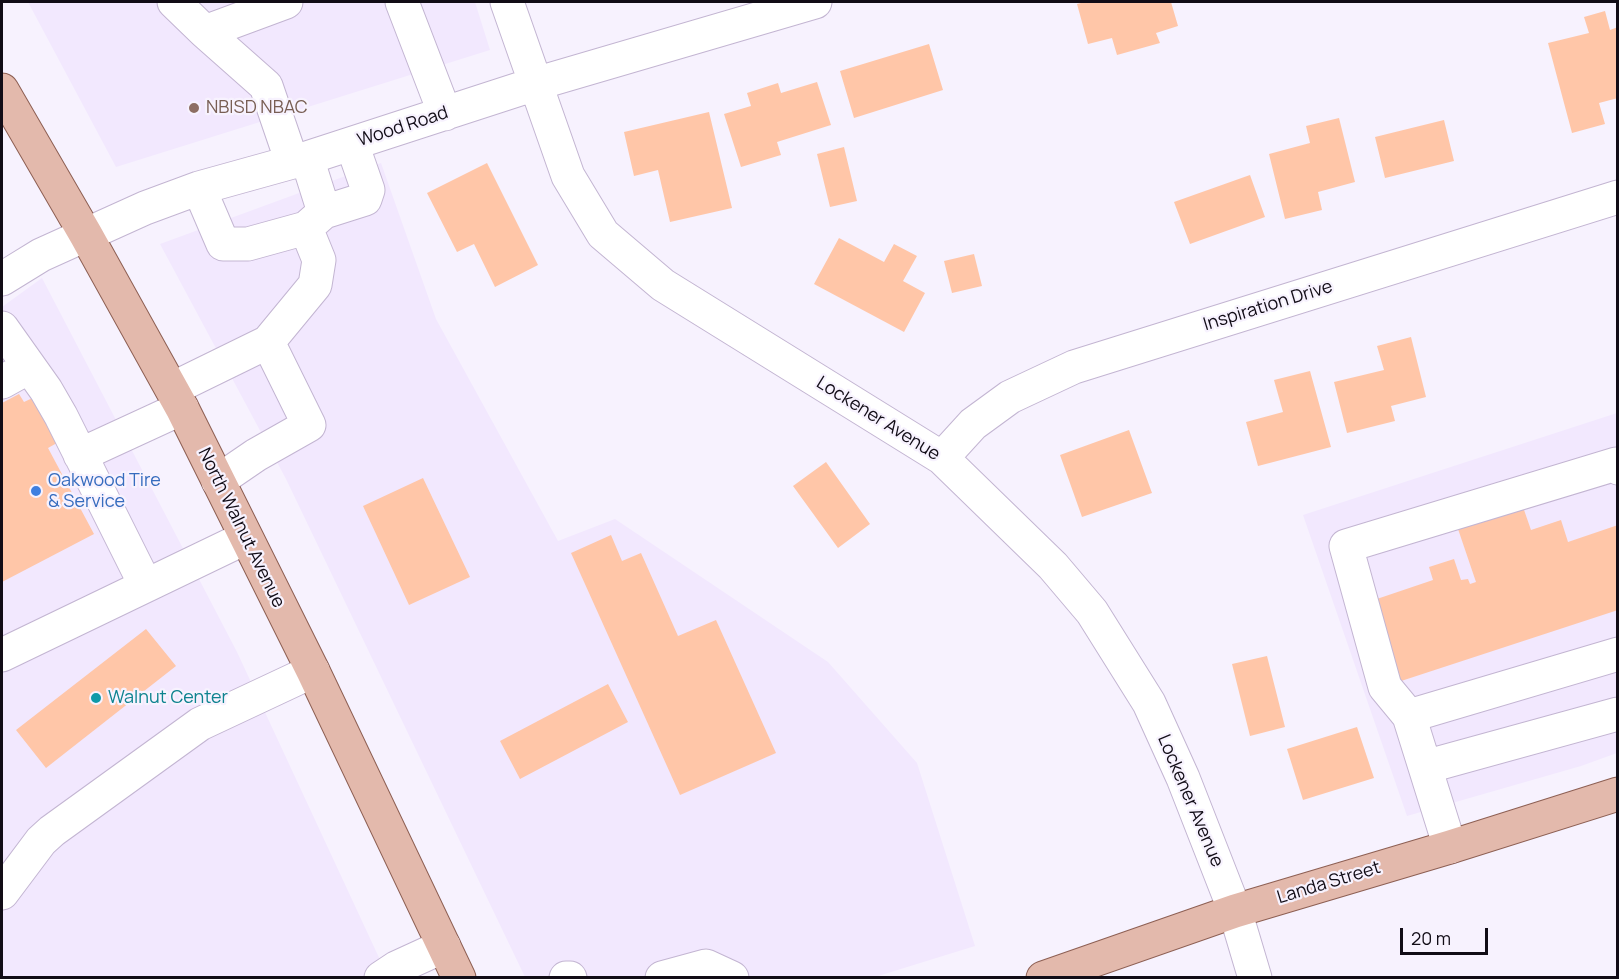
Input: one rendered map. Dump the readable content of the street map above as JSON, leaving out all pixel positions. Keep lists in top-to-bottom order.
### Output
{
  "streets": {
    "main road": ["North Walnut Avenue", "Landa Street"],
    "street": ["Wood Road", "Inspiration Drive", "Lockener Avenue"]
  },
  "crossings": [
    ["Wood Road", "Lockener Avenue"],
    ["Wood Road", "North Walnut Avenue"],
    ["Inspiration Drive", "Lockener Avenue"],
    ["Lockener Avenue", "Landa Street"]
  ],
  "places": ["NBISD NBAC", "Oakwood Tire & Service", "Walnut Center"],
  "scale_bar": "20 m"
}
